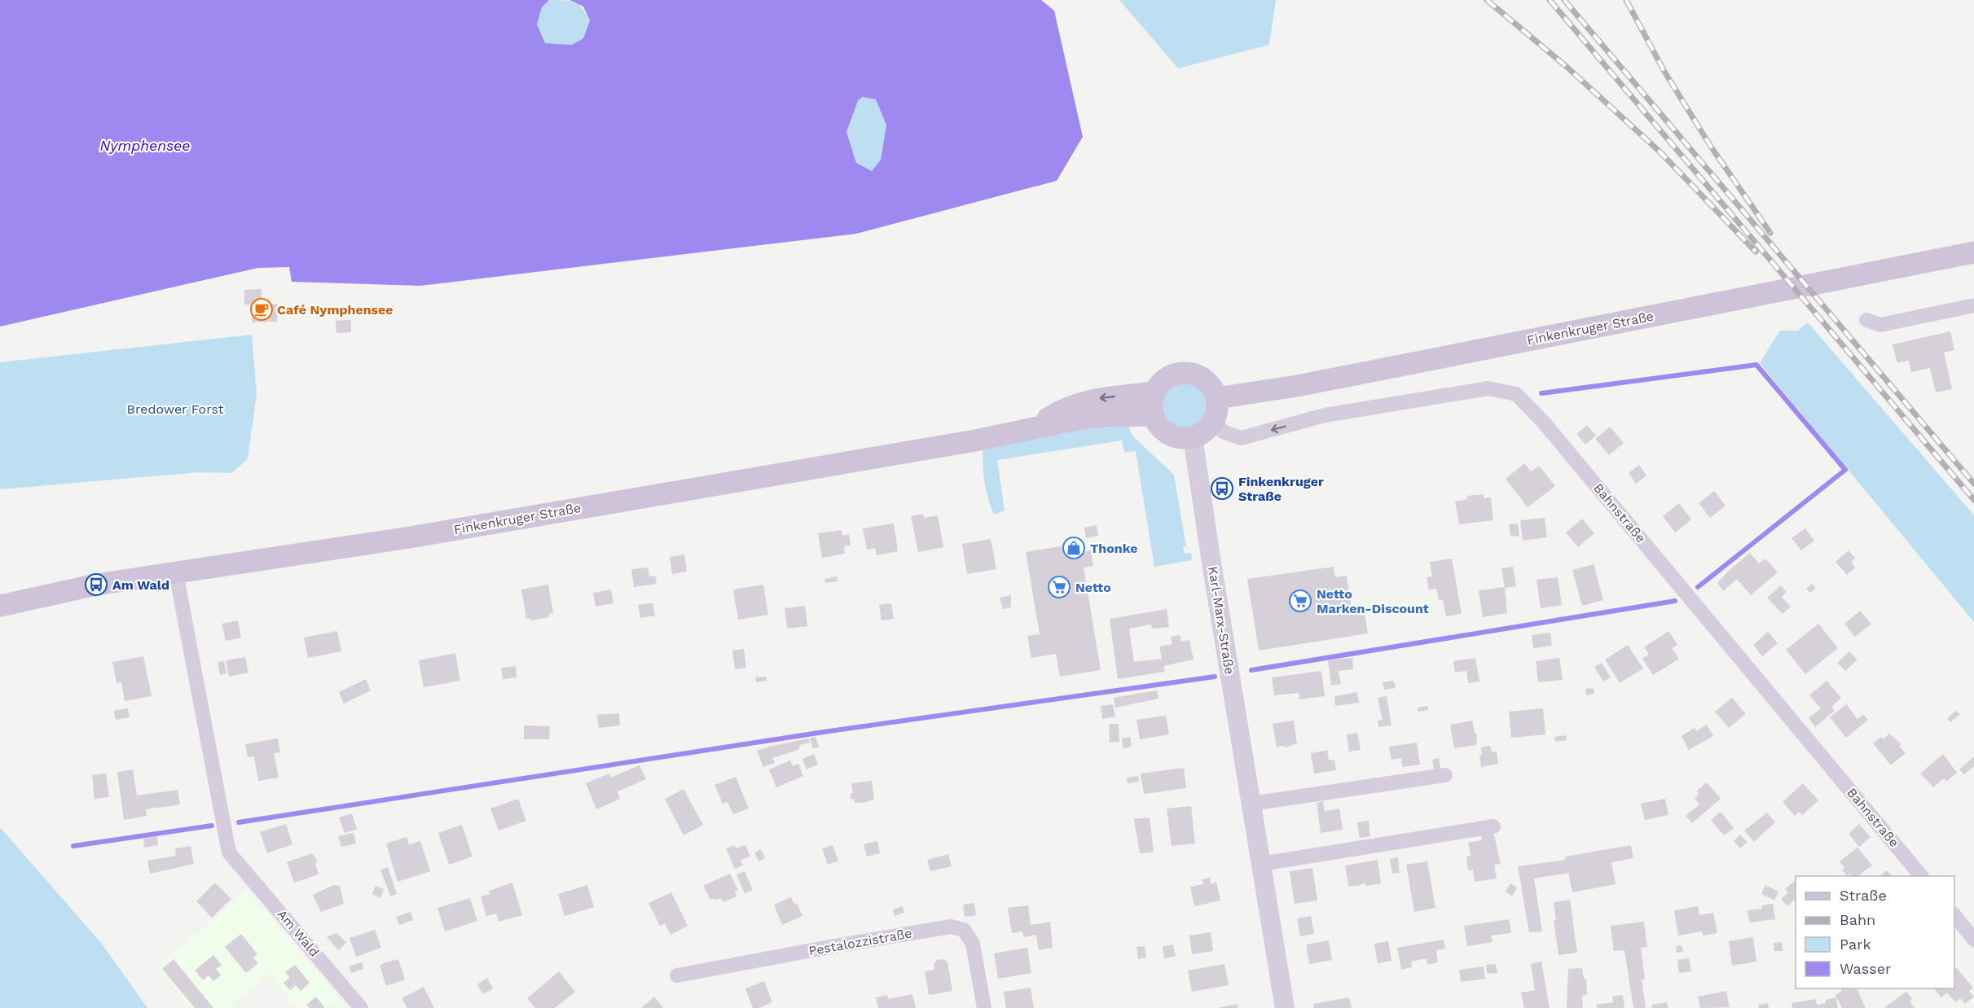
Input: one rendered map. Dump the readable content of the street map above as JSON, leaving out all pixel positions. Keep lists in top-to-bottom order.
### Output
{
  "streets": {
    "main road": ["Finkenkruger Straße"],
    "street": [
      "Bahnstraße",
      "Karl-Marx-Straße",
      "Am Wald",
      "Pestalozzistraße"
    ]
  },
  "crossings": [
    ["Finkenkruger Straße", "Bahnstraße"],
    ["Finkenkruger Straße", "Karl-Marx-Straße"],
    ["Finkenkruger Straße", "Am Wald"],
    ["Bahnstraße", "Karl-Marx-Straße"]
  ],
  "one_way": ["Bahnstraße"],
  "water": ["Nymphensee"],
  "parks": ["Bredower Forst"],
  "places": {
    "cafe": ["Café Nymphensee"],
    "bus stop": ["Finkenkruger Straße", "Am Wald"],
    "shop": ["Thonke"],
    "supermarket": ["Netto", "Netto Marken-Discount"]
  },
  "legend": [
    "Straße",
    "Bahn",
    "Park",
    "Wasser"
  ]
}
